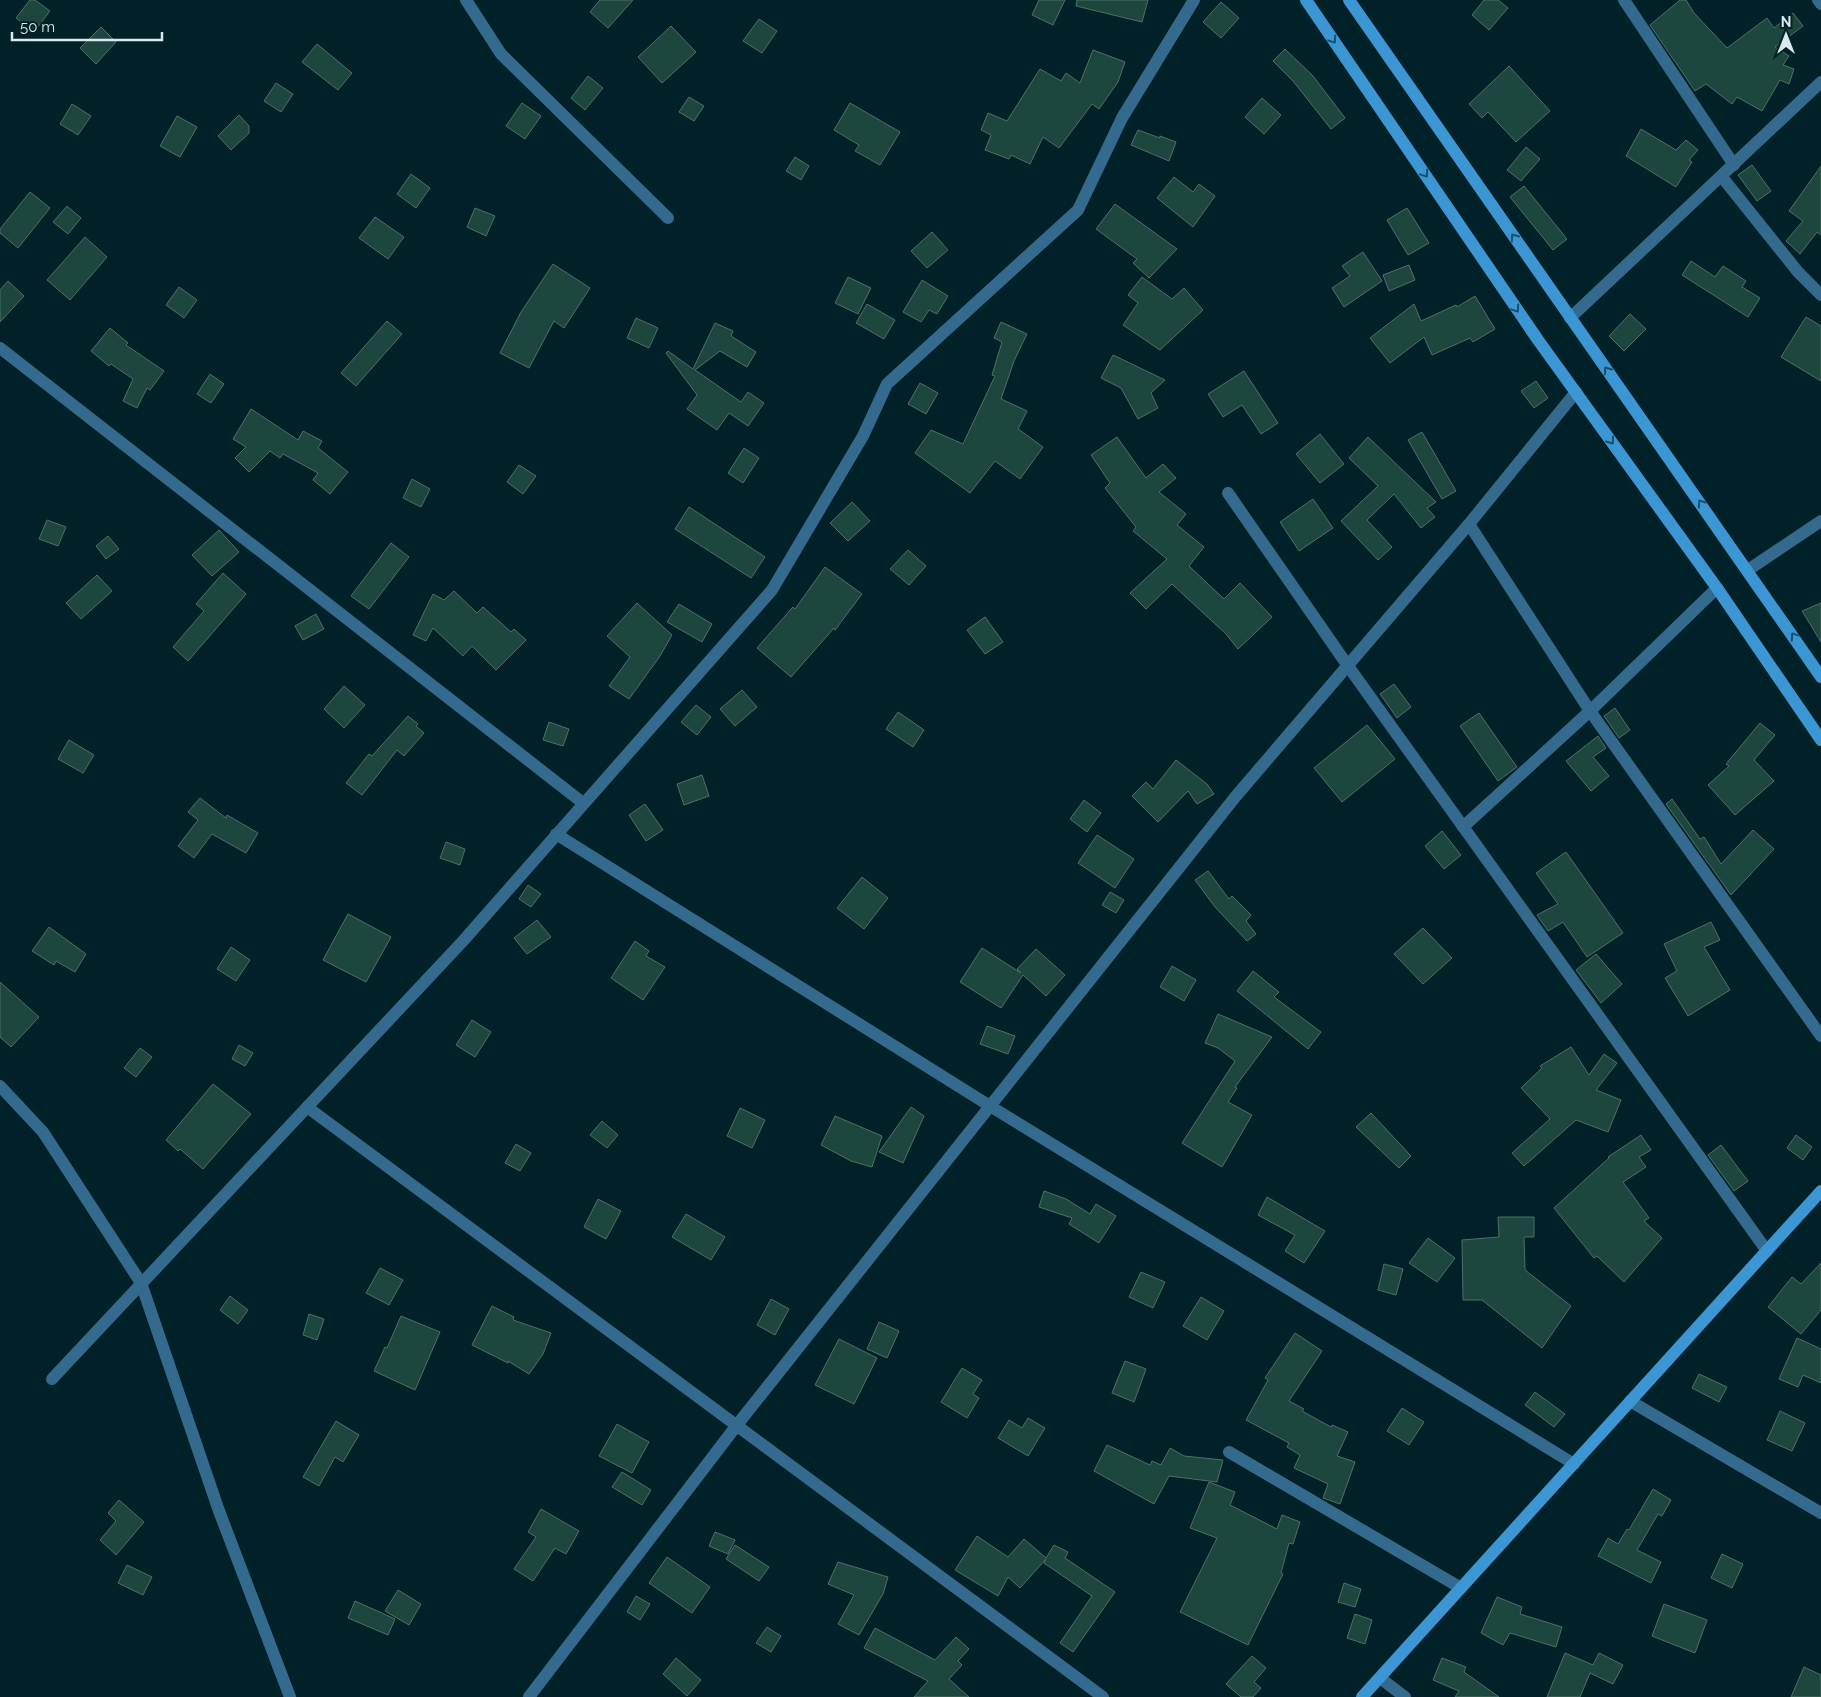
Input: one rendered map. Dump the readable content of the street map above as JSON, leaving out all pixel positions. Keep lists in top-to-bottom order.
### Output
{
  "scale_bar": "50 m",
  "north": "top"
}
